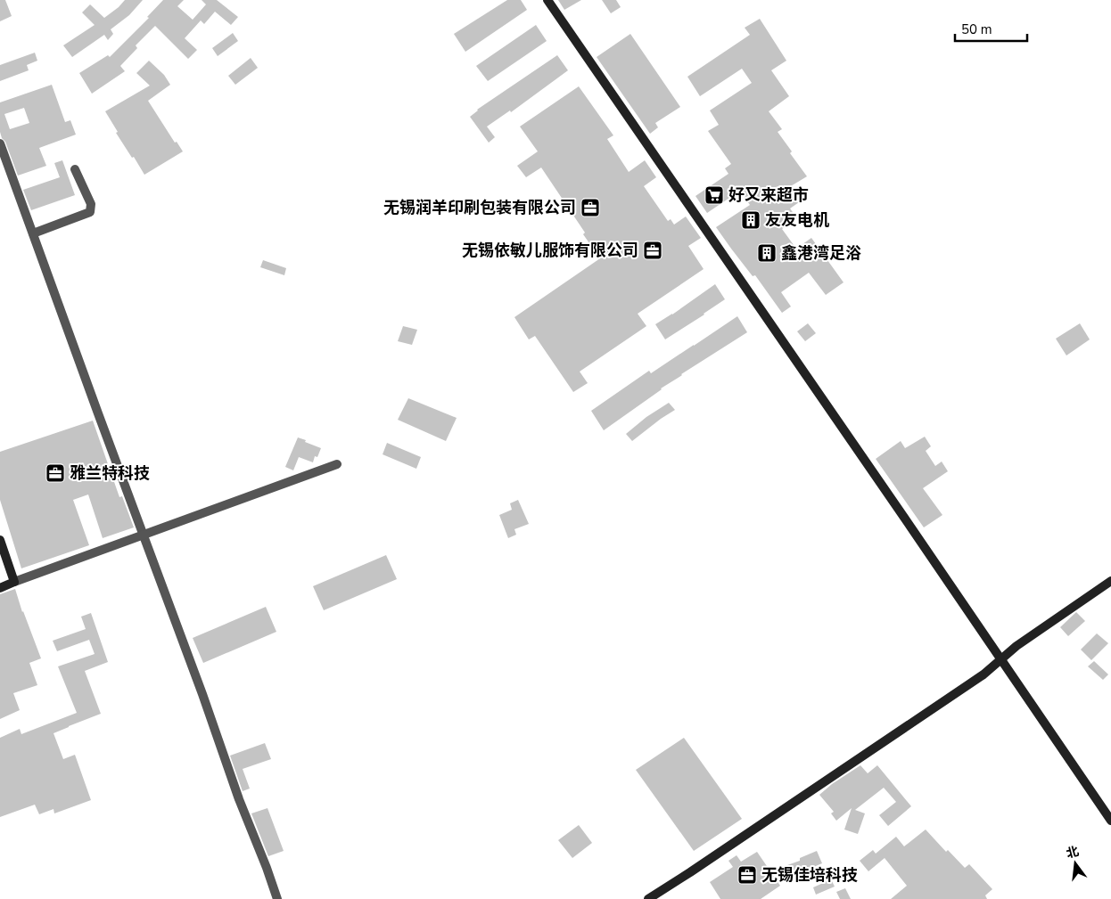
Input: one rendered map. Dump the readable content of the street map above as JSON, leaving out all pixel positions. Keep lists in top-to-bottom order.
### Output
{
  "places": {
    "supermarket": ["好又来超市"],
    "office": [
      "无锡润羊印刷包装有限公司",
      "无锡依敏儿服饰有限公司",
      "雅兰特科技",
      "无锡佳培科技"
    ],
    "building": ["友友电机", "鑫港湾足浴"]
  },
  "scale_bar": "50 m",
  "north": "top"
}
